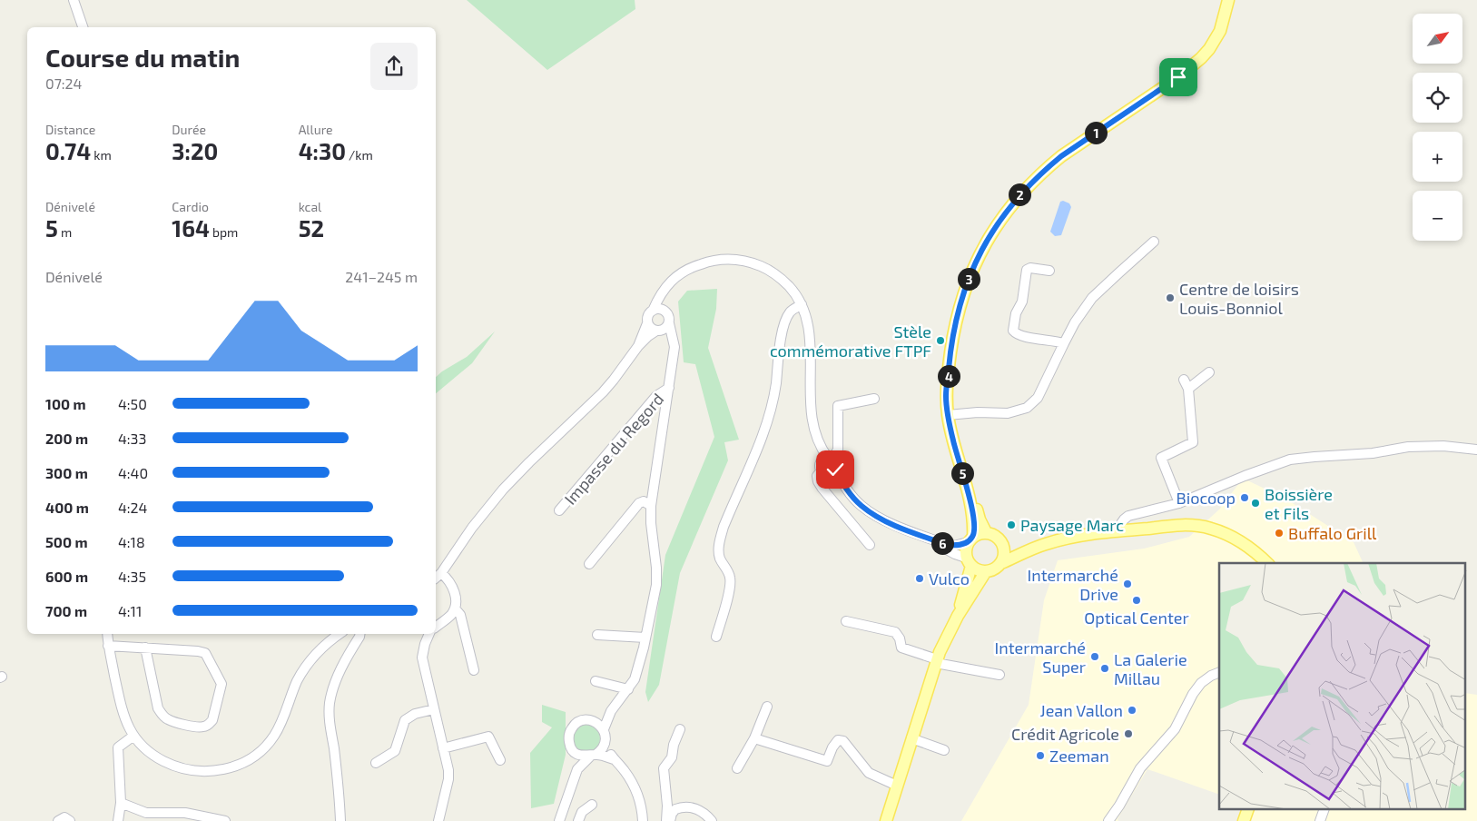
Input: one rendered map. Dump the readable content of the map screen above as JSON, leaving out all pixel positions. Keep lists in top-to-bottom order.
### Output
{
  "streets": {
    "street": ["Impasse du Regord"]
  },
  "places": [
    "Centre de loisirs Louis-Bonniol",
    "Stèle commémorative FTPF",
    "Biocoop",
    "Boissière et Fils",
    "Paysage Marc",
    "Buffalo Grill",
    "Vulco",
    "Intermarché Drive",
    "Optical Center",
    "Intermarché Super",
    "La Galerie Millau",
    "Jean Vallon",
    "Crédit Agricole",
    "Zeeman"
  ],
  "north": "top right",
  "page": {
    "map_buttons": ["+", "−"],
    "heading": ["Course du matin", "07:24"],
    "stats": [
      ["Distance", "0.74 km"],
      ["Durée", "3:20"],
      ["Allure", "4:30 /km"],
      ["Dénivelé", "5 m"],
      ["Cardio", "164 bpm"],
      ["kcal", "52"]
    ],
    "pins": [
      "1",
      "2",
      "3",
      "4",
      "5",
      "6"
    ],
    "chart": ["Dénivelé", "241–245 m"],
    "list": [
      {
        "name": "100 m",
        "note": "4:50"
      },
      {
        "name": "200 m",
        "note": "4:33"
      },
      {
        "name": "300 m",
        "note": "4:40"
      },
      {
        "name": "400 m",
        "note": "4:24"
      },
      {
        "name": "500 m",
        "note": "4:18"
      },
      {
        "name": "600 m",
        "note": "4:35"
      },
      {
        "name": "700 m",
        "note": "4:11"
      }
    ]
  }
}
